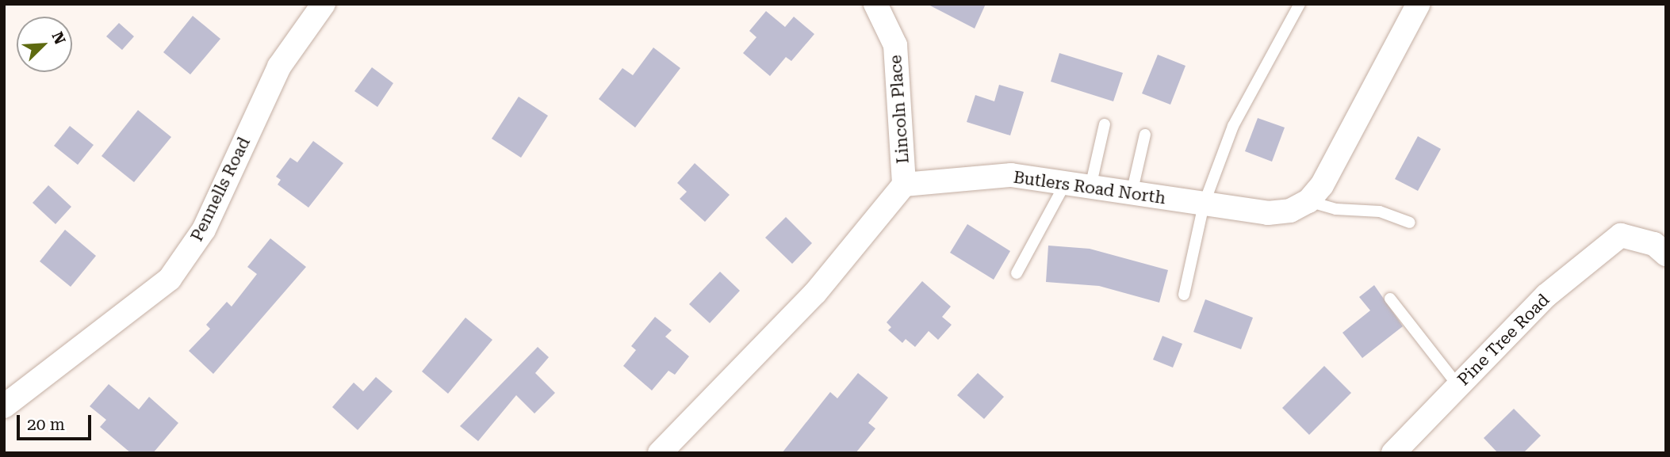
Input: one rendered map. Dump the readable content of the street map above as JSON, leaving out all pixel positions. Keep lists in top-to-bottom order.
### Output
{
  "streets": {
    "street": [
      "Lincoln Place",
      "Butlers Road North",
      "Pennells Road",
      "Pine Tree Road"
    ]
  },
  "crossings": [
    ["Lincoln Place", "Butlers Road North"]
  ],
  "scale_bar": "20 m",
  "north": "top right"
}
